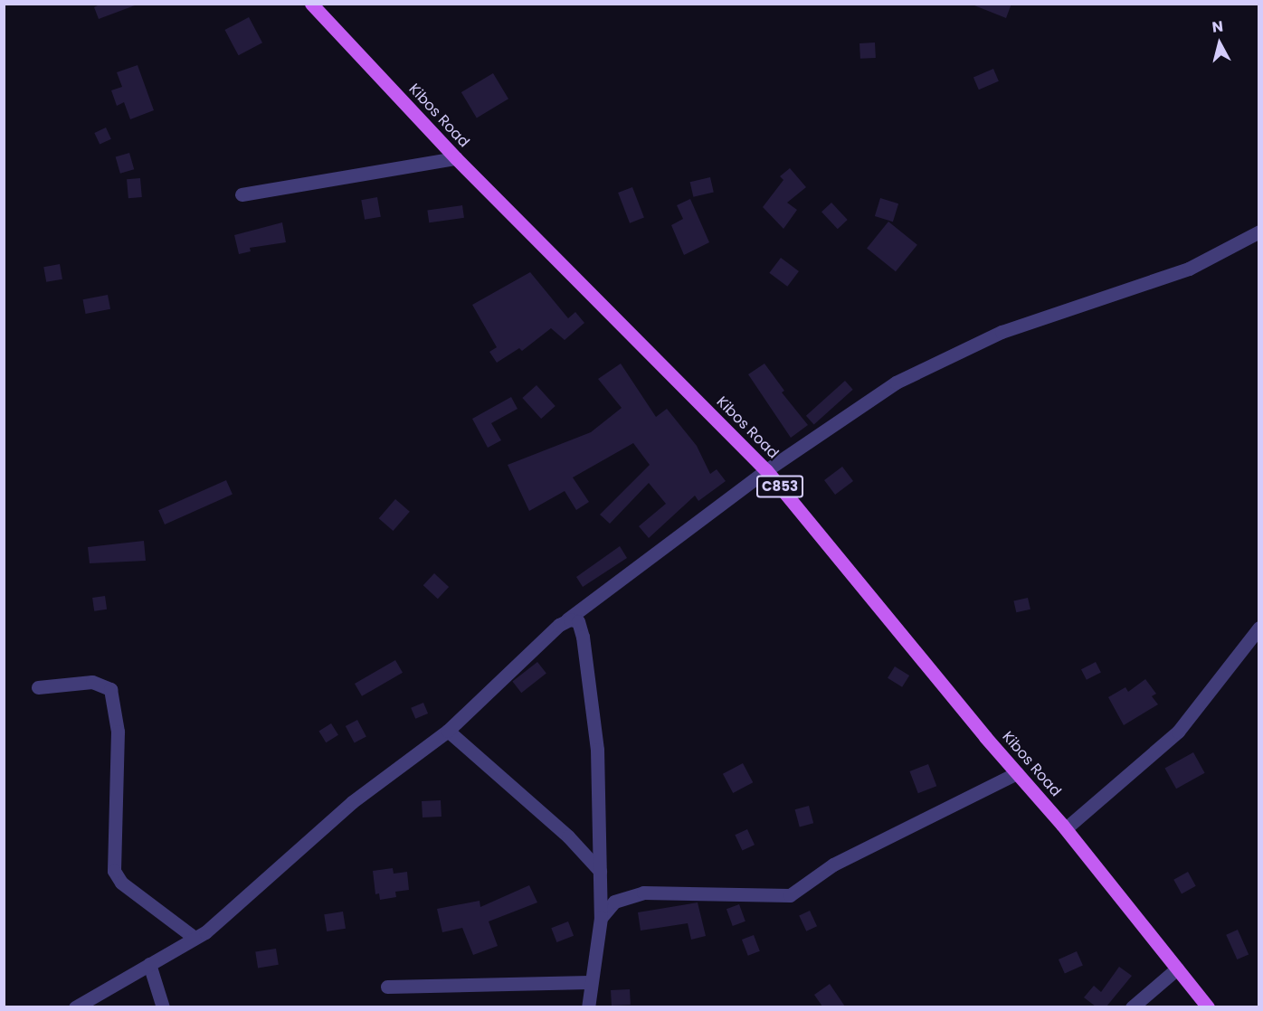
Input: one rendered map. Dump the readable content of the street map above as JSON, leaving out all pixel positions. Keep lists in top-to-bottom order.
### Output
{
  "streets": {
    "main road": ["Kibos Road", "C853"]
  },
  "north": "top"
}
